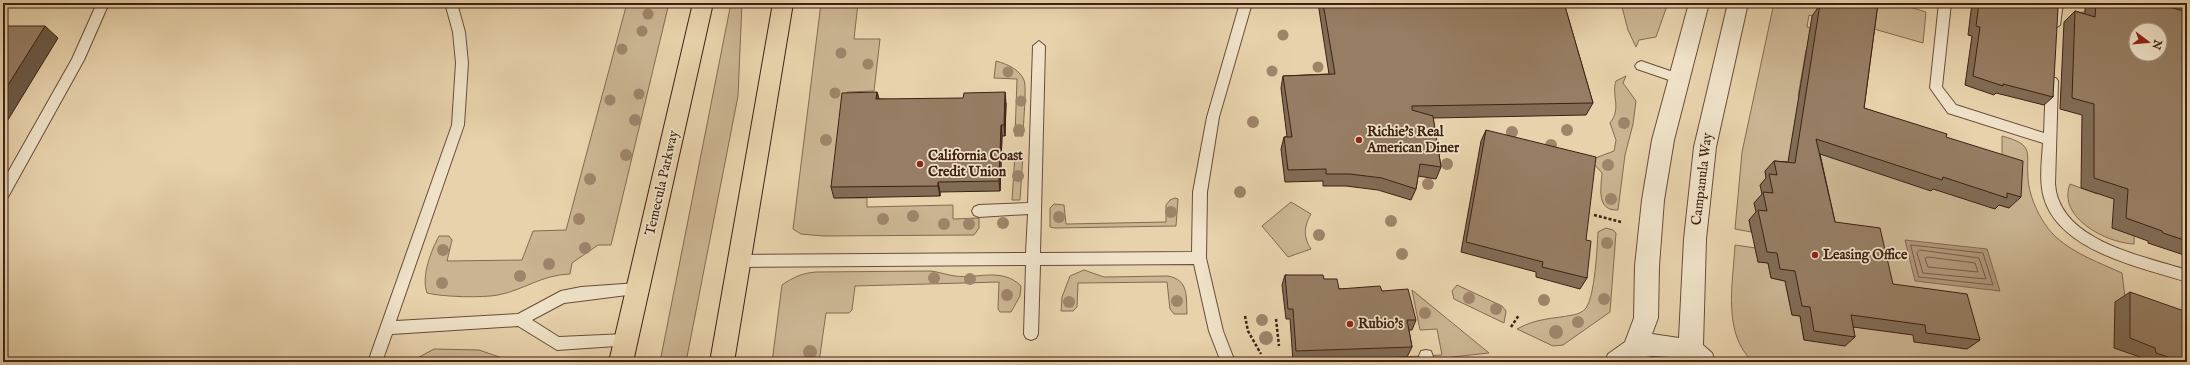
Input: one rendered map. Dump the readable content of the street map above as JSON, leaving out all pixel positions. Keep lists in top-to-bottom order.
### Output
{
  "streets": {
    "main road": ["Temecula Parkway"],
    "street": ["Campanula Way"]
  },
  "places": [
    "Richie's Real American Diner",
    "California Coast Credit Union",
    "Leasing Office",
    "Rubio's"
  ],
  "north": "right"
}
